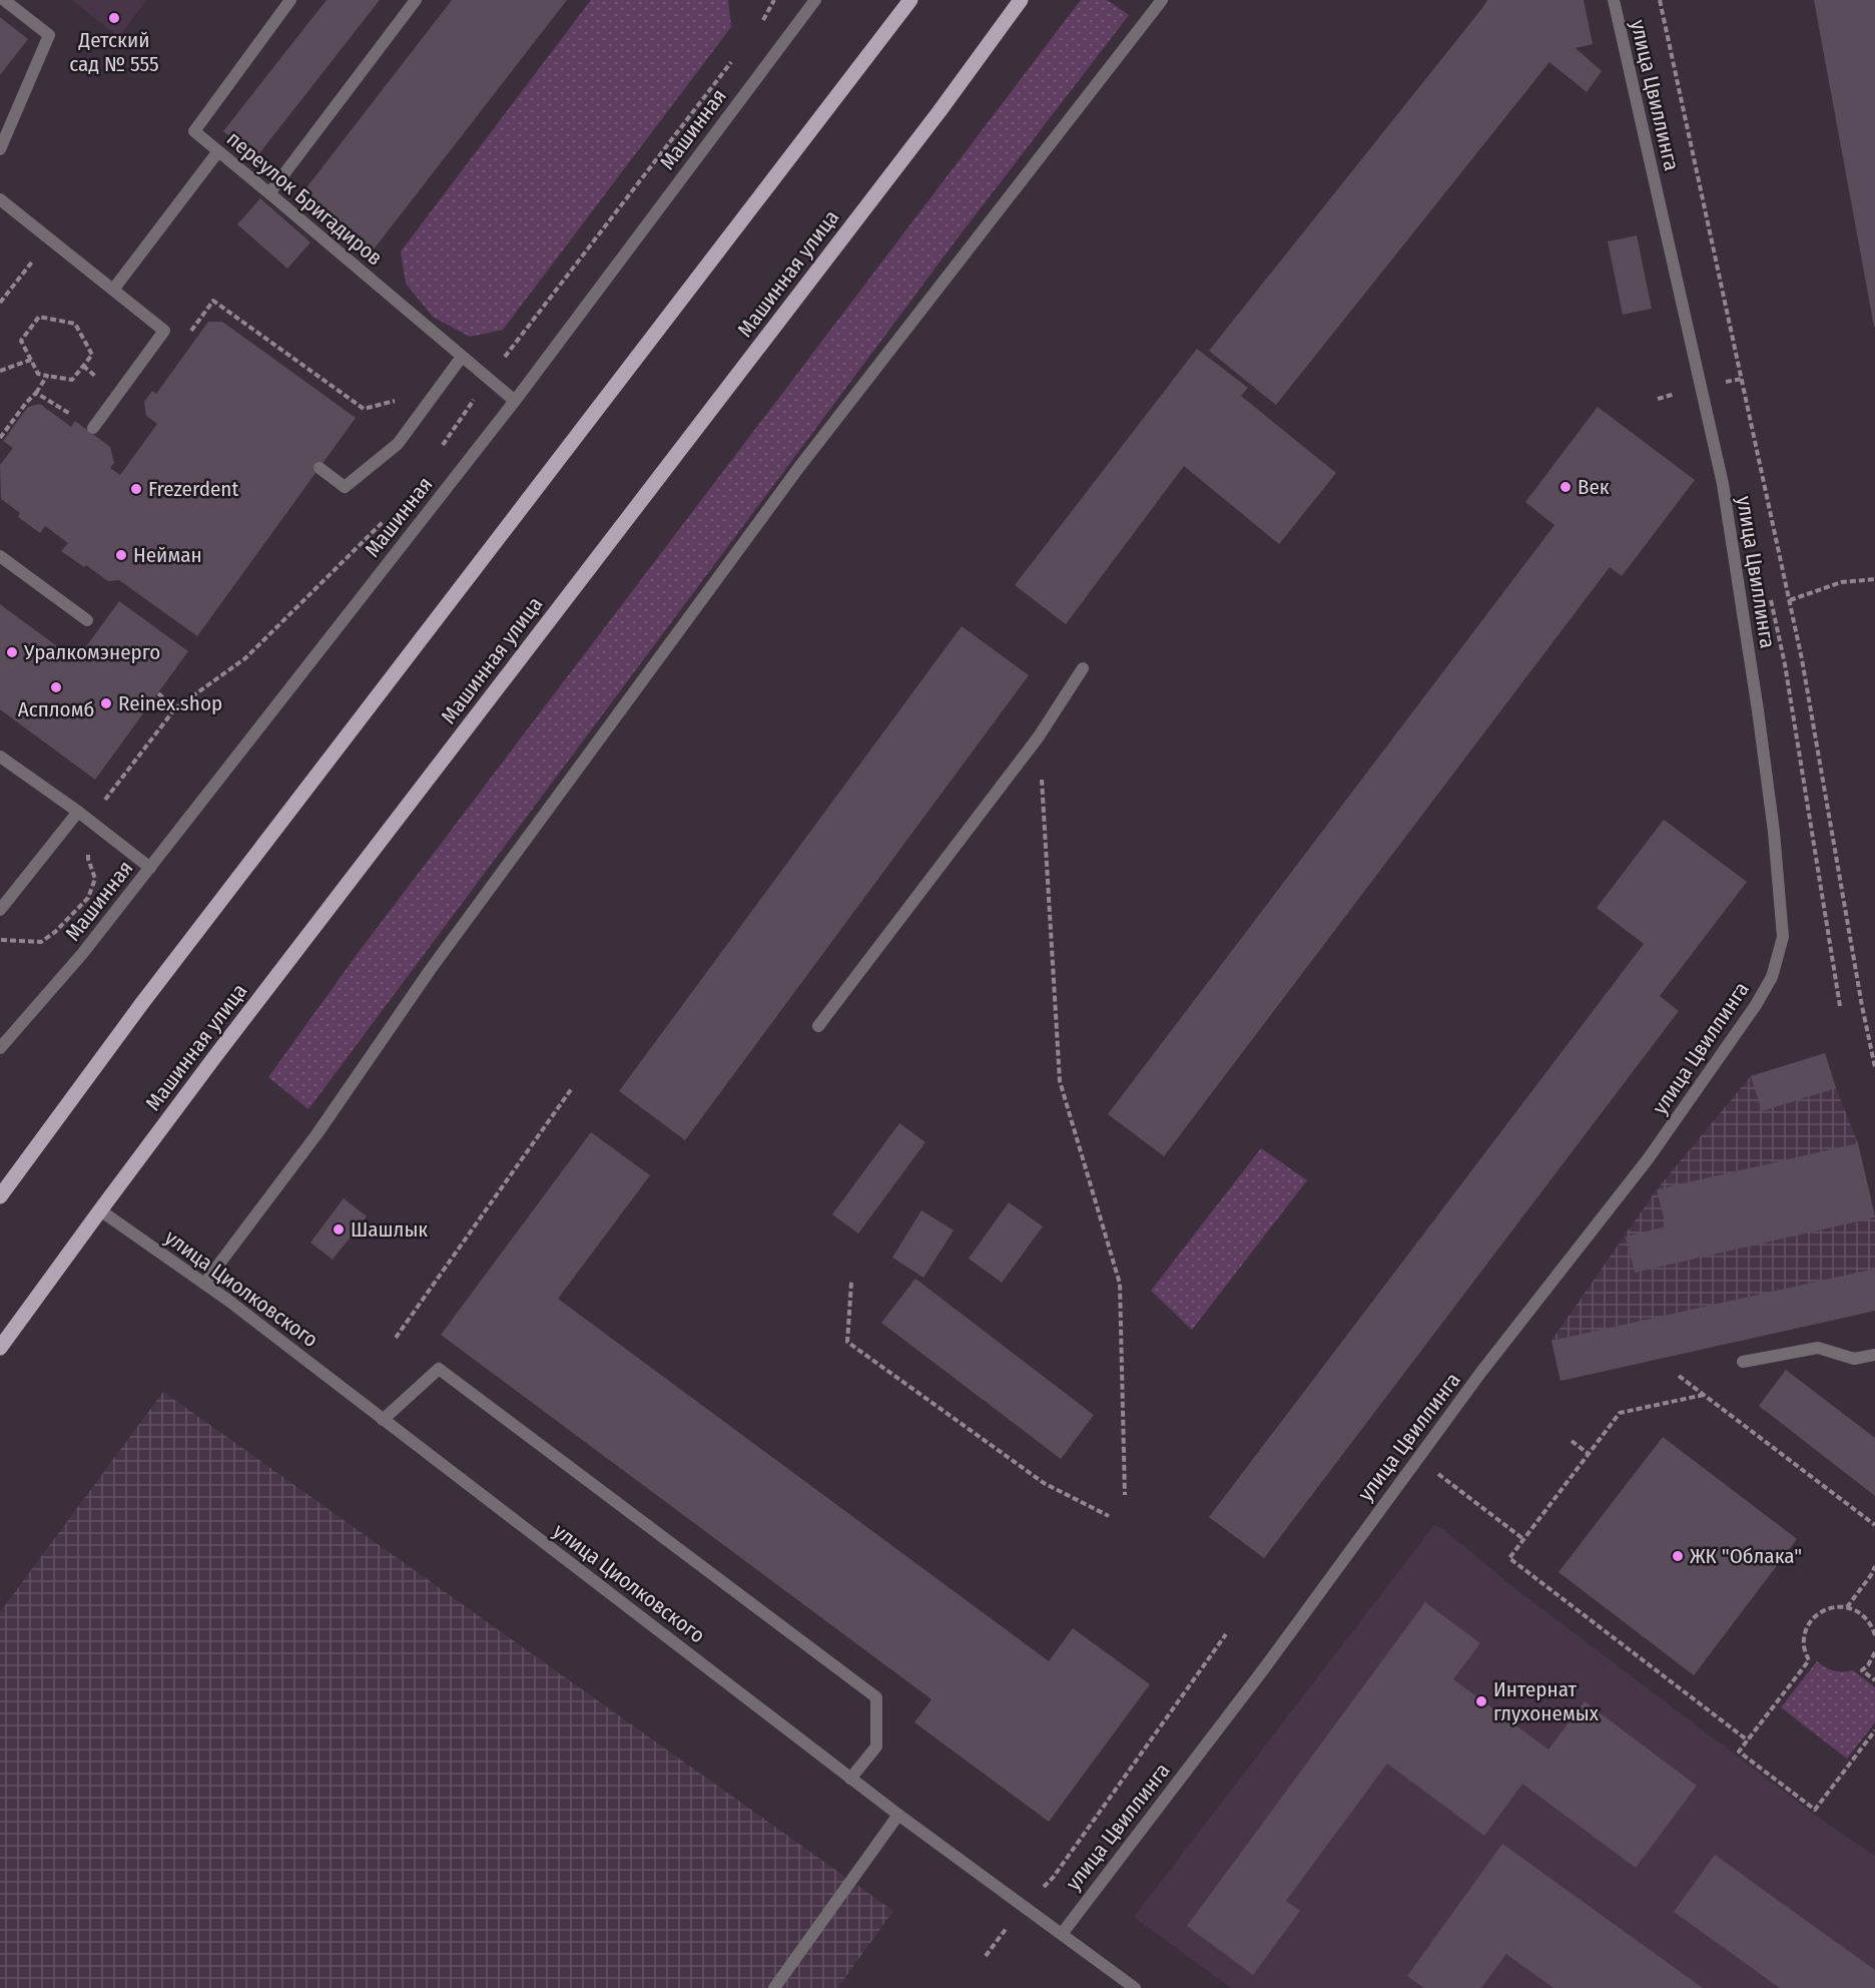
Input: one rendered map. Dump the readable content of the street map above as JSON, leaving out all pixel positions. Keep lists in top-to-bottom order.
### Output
{
  "streets": {
    "main road": ["Машинная улица"],
    "street": [
      "улица Цвиллинга",
      "Машинная",
      "переулок Бригадиров",
      "улица Циолковского"
    ]
  },
  "crossings": [
    ["улица Цвиллинга", "улица Циолковского"],
    ["Машинная", "переулок Бригадиров"],
    ["Машинная улица", "улица Циолковского"]
  ],
  "places": [
    "Детский сад № 555",
    "Век",
    "Frezerdent",
    "Нейман",
    "Уралкомэнерго",
    "Аспломб",
    "Reinex.shop",
    "Шашлык",
    "ЖК \"Облака\"",
    "Интернат глухонемых"
  ]
}
